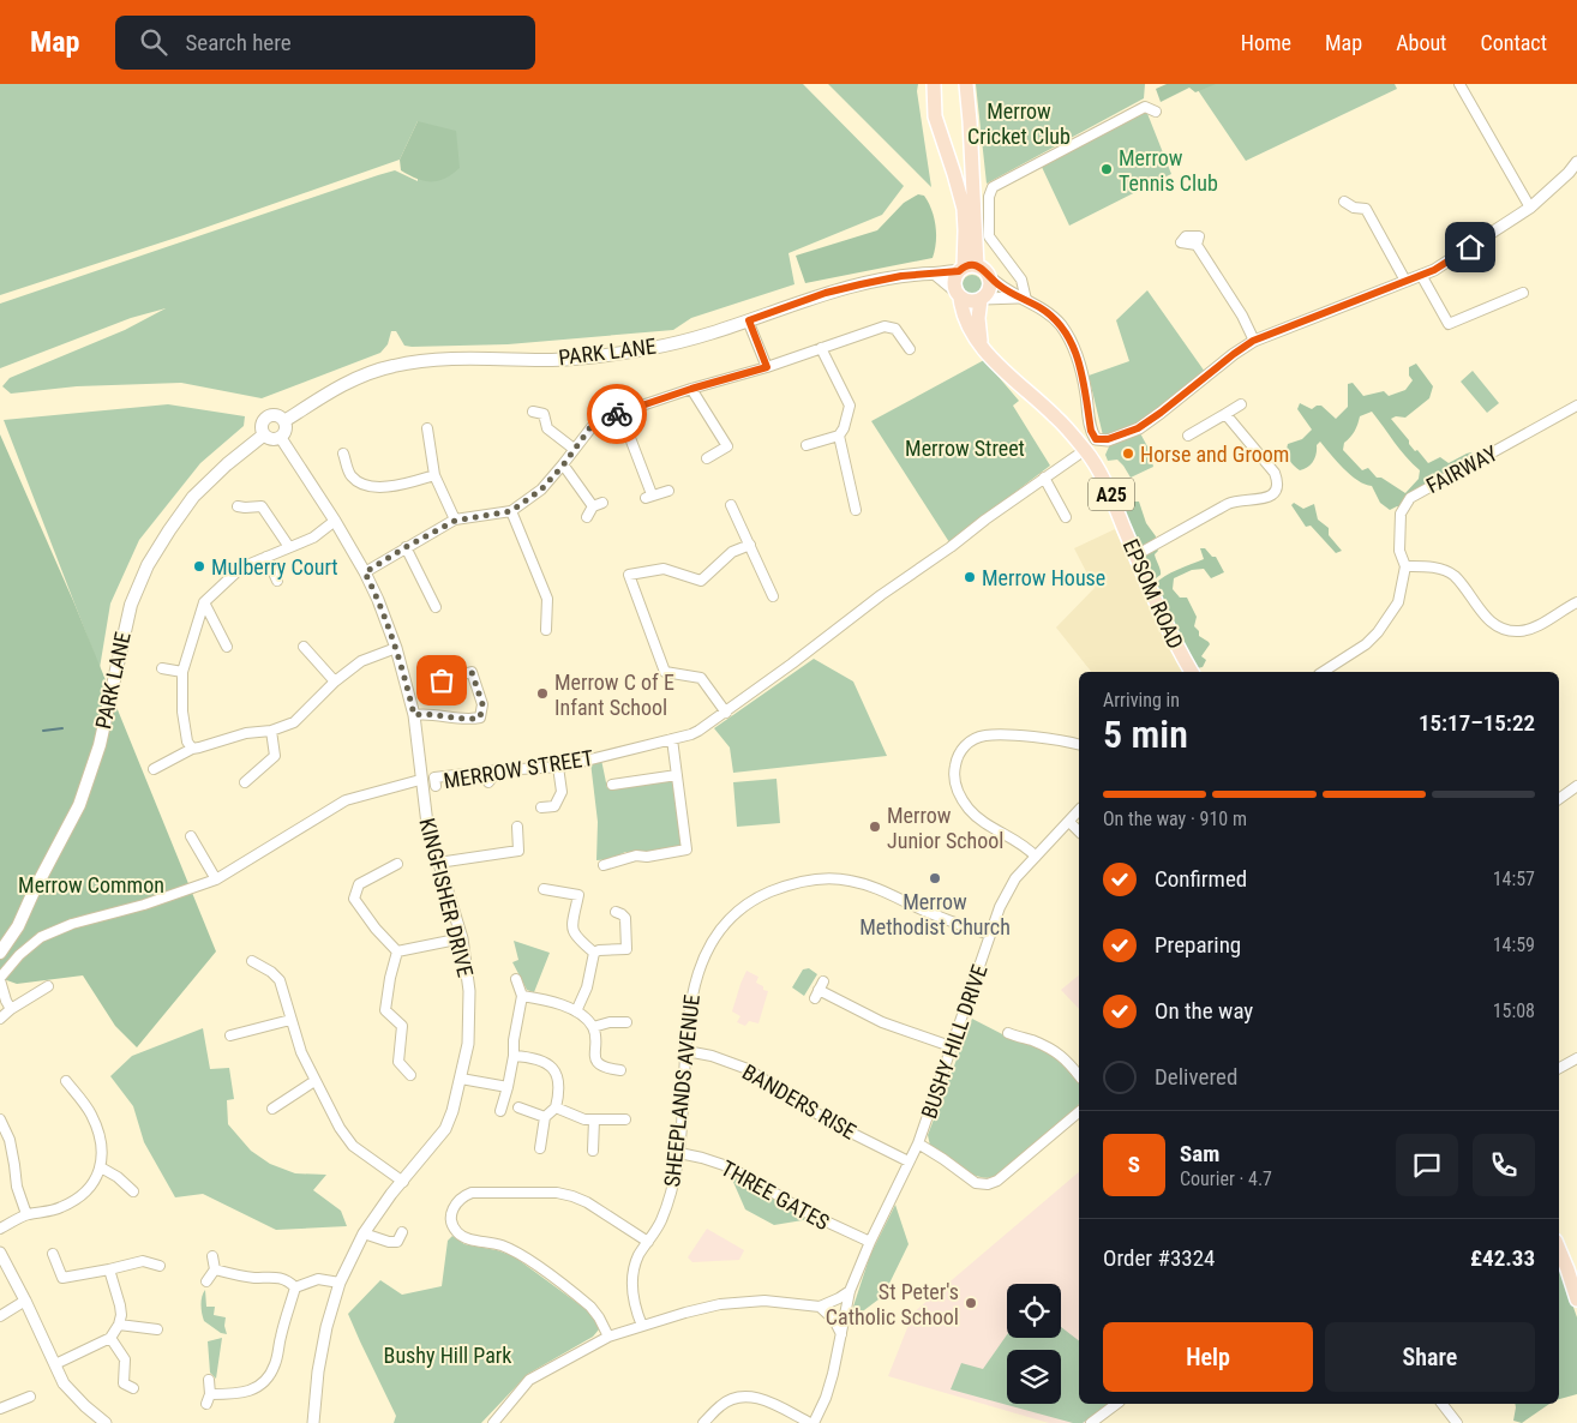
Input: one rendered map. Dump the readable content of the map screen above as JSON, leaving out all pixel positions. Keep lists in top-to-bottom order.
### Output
{
  "streets": {
    "main road": ["PARK LANE", "A25", "EPSOM ROAD"],
    "street": [
      "FAIRWAY",
      "MERROW STREET",
      "KINGFISHER DRIVE",
      "BUSHY HILL DRIVE",
      "SHEEPLANDS AVENUE",
      "BANDERS RISE",
      "THREE GATES"
    ]
  },
  "crossings": [
    ["PARK LANE", "EPSOM ROAD"],
    ["PARK LANE", "KINGFISHER DRIVE"],
    ["EPSOM ROAD", "MERROW STREET"],
    ["BUSHY HILL DRIVE", "SHEEPLANDS AVENUE"],
    ["BUSHY HILL DRIVE", "BANDERS RISE"],
    ["BUSHY HILL DRIVE", "THREE GATES"],
    ["SHEEPLANDS AVENUE", "BANDERS RISE"],
    ["SHEEPLANDS AVENUE", "THREE GATES"]
  ],
  "parks": [
    "Merrow Cricket Club",
    "Merrow Street",
    "Merrow Common",
    "Bushy Hill Park"
  ],
  "places": [
    "Merrow Tennis Club",
    "Horse and Groom",
    "Mulberry Court",
    "Merrow House",
    "Merrow C of E Infant School",
    "Merrow Junior School",
    "Merrow Methodist Church",
    "St Peter's Catholic School"
  ],
  "page": {
    "header": "Map",
    "search": "Search here",
    "nav": [
      "Home",
      "Map",
      "About",
      "Contact"
    ],
    "heading": ["5 min", "Arriving in", "15:17–15:22"],
    "panel": [
      "Sam",
      "Courier · 4.7",
      "Order #3324",
      "£42.33"
    ],
    "bar": "On the way · 910 m",
    "list": [
      ["Confirmed", "14:57"],
      ["Preparing", "14:59"],
      ["On the way", "15:08"],
      "Delivered"
    ],
    "round": "S",
    "buttons": ["Help", "Share"]
  }
}
